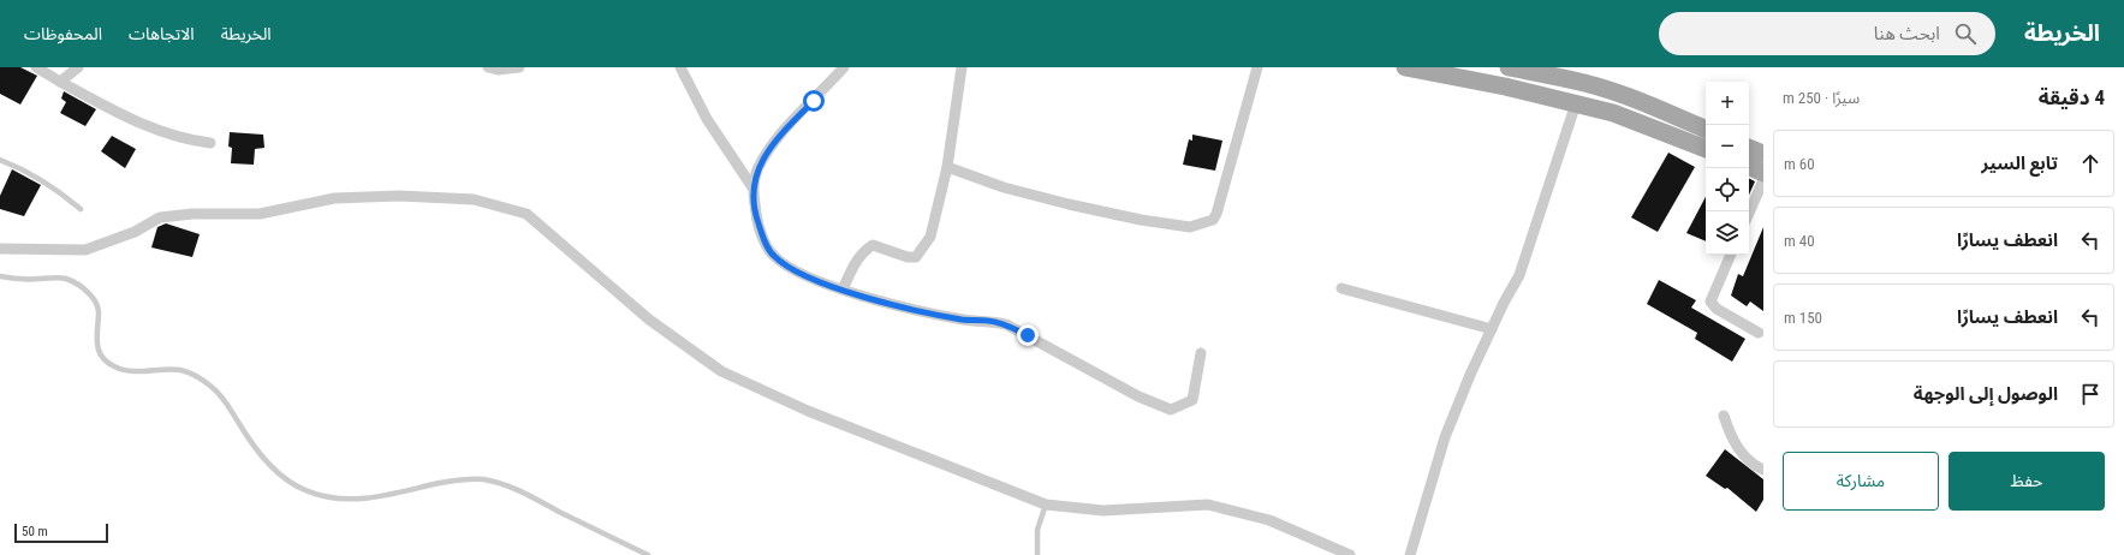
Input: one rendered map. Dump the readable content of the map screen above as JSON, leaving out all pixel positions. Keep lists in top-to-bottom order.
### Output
{
  "scale_bar": "50 m",
  "page": {
    "header": "الخريطة",
    "search": "ابحث هنا",
    "nav": ["الخريطة", "الاتجاهات", "المحفوظات"],
    "heading": ["4 دقيقة", "سيرًا · 250 m"],
    "map_buttons": ["+", "−"],
    "list": [
      ["تابع السير", "60 m"],
      ["انعطف يسارًا", "40 m"],
      ["انعطف يسارًا", "150 m"],
      "الوصول إلى الوجهة"
    ],
    "buttons": ["حفظ", "مشاركة"],
    "scale": "50 m"
  }
}
